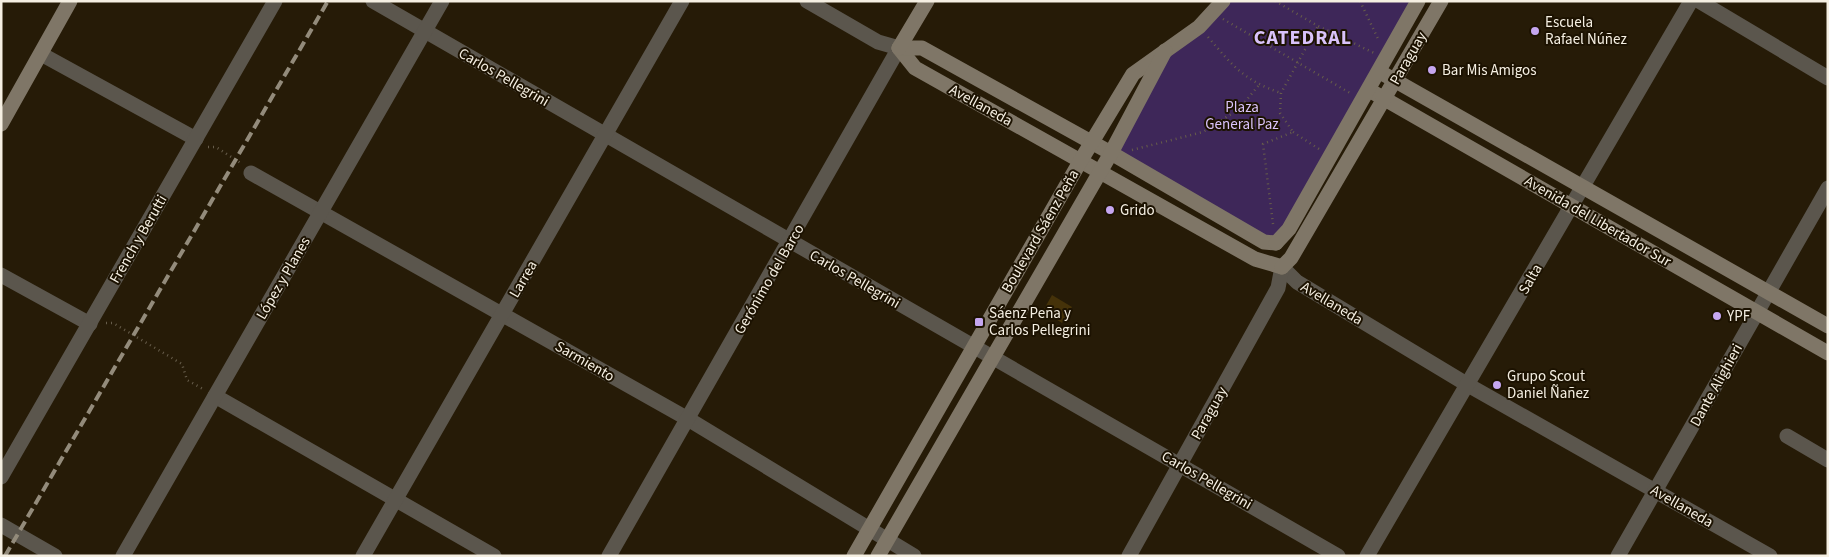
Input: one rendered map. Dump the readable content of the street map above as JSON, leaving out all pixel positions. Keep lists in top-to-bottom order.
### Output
{
  "streets": {
    "main road": [
      "Paraguay",
      "Avellaneda",
      "Avenida del Libertador Sur",
      "Boulevard Sáenz Peña",
      "Gerónimo del Barco"
    ],
    "street": [
      "Carlos Pellegrini",
      "French y Berutti",
      "López y Planes",
      "Larrea",
      "Salta",
      "Sarmiento",
      "Dante Alighieri"
    ]
  },
  "crossings": [
    ["Paraguay", "Carlos Pellegrini"],
    ["Paraguay", "Avellaneda"],
    ["Paraguay", "Avenida del Libertador Sur"],
    ["Carlos Pellegrini", "Boulevard Sáenz Peña"],
    ["Carlos Pellegrini", "López y Planes"],
    ["Carlos Pellegrini", "Larrea"],
    ["Carlos Pellegrini", "Gerónimo del Barco"],
    ["Avellaneda", "Boulevard Sáenz Peña"],
    ["Avellaneda", "Gerónimo del Barco"],
    ["Avellaneda", "Salta"],
    ["Avellaneda", "Dante Alighieri"],
    ["Avenida del Libertador Sur", "Salta"],
    ["Avenida del Libertador Sur", "Dante Alighieri"],
    ["Boulevard Sáenz Peña", "Sarmiento"],
    ["López y Planes", "Sarmiento"],
    ["Larrea", "Sarmiento"],
    ["Gerónimo del Barco", "Sarmiento"]
  ],
  "districts": ["CATEDRAL"],
  "parks": ["Plaza General Paz"],
  "places": {
    "other": [
      "Escuela Rafael Núñez",
      "Bar Mis Amigos",
      "Grido",
      "YPF",
      "Grupo Scout Daniel Ñañez"
    ],
    "transit": ["Sáenz Peña y Carlos Pellegrini"]
  }
}
